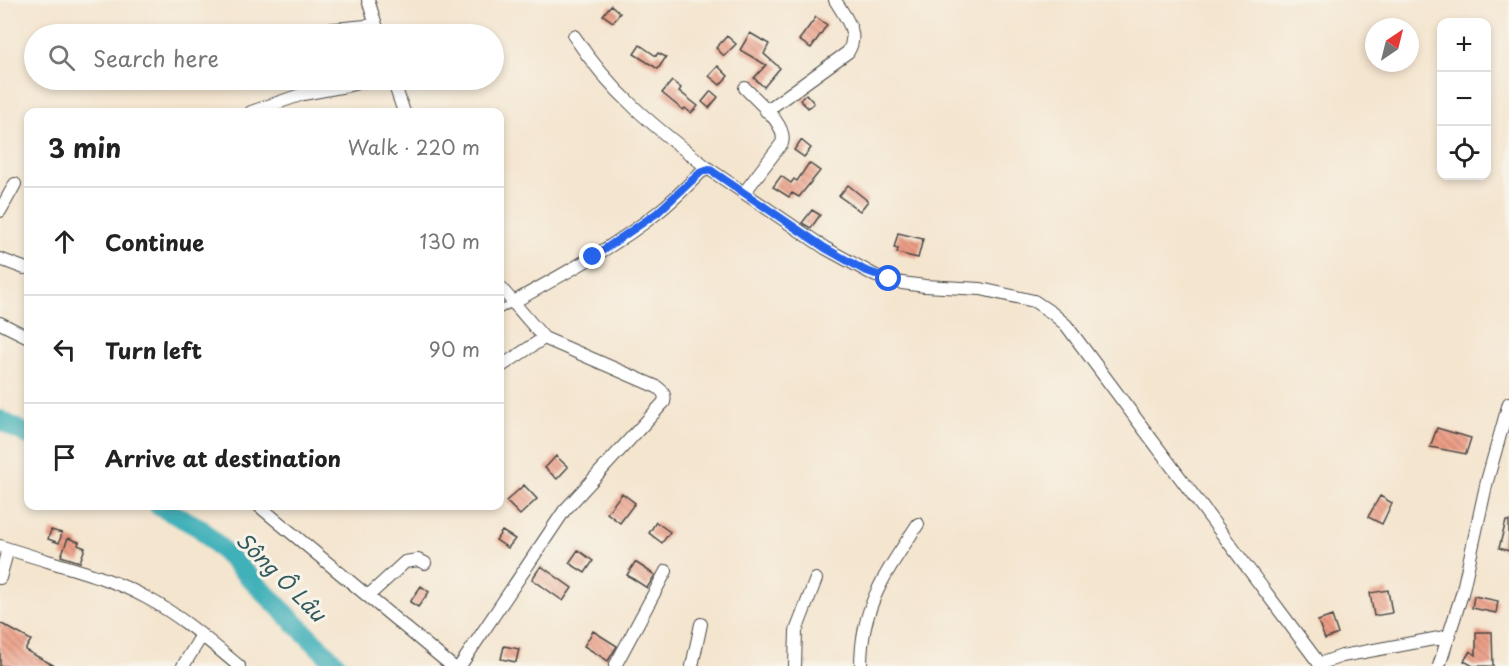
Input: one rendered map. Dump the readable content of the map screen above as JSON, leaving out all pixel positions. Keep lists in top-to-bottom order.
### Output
{
  "water": ["Sông Ô Lâu"],
  "north": "top right",
  "page": {
    "map_buttons": ["+", "−"],
    "search": "Search here",
    "heading": ["3 min", "Walk · 220 m"],
    "list": [
      ["Continue", "130 m"],
      ["Turn left", "90 m"],
      "Arrive at destination"
    ]
  }
}
